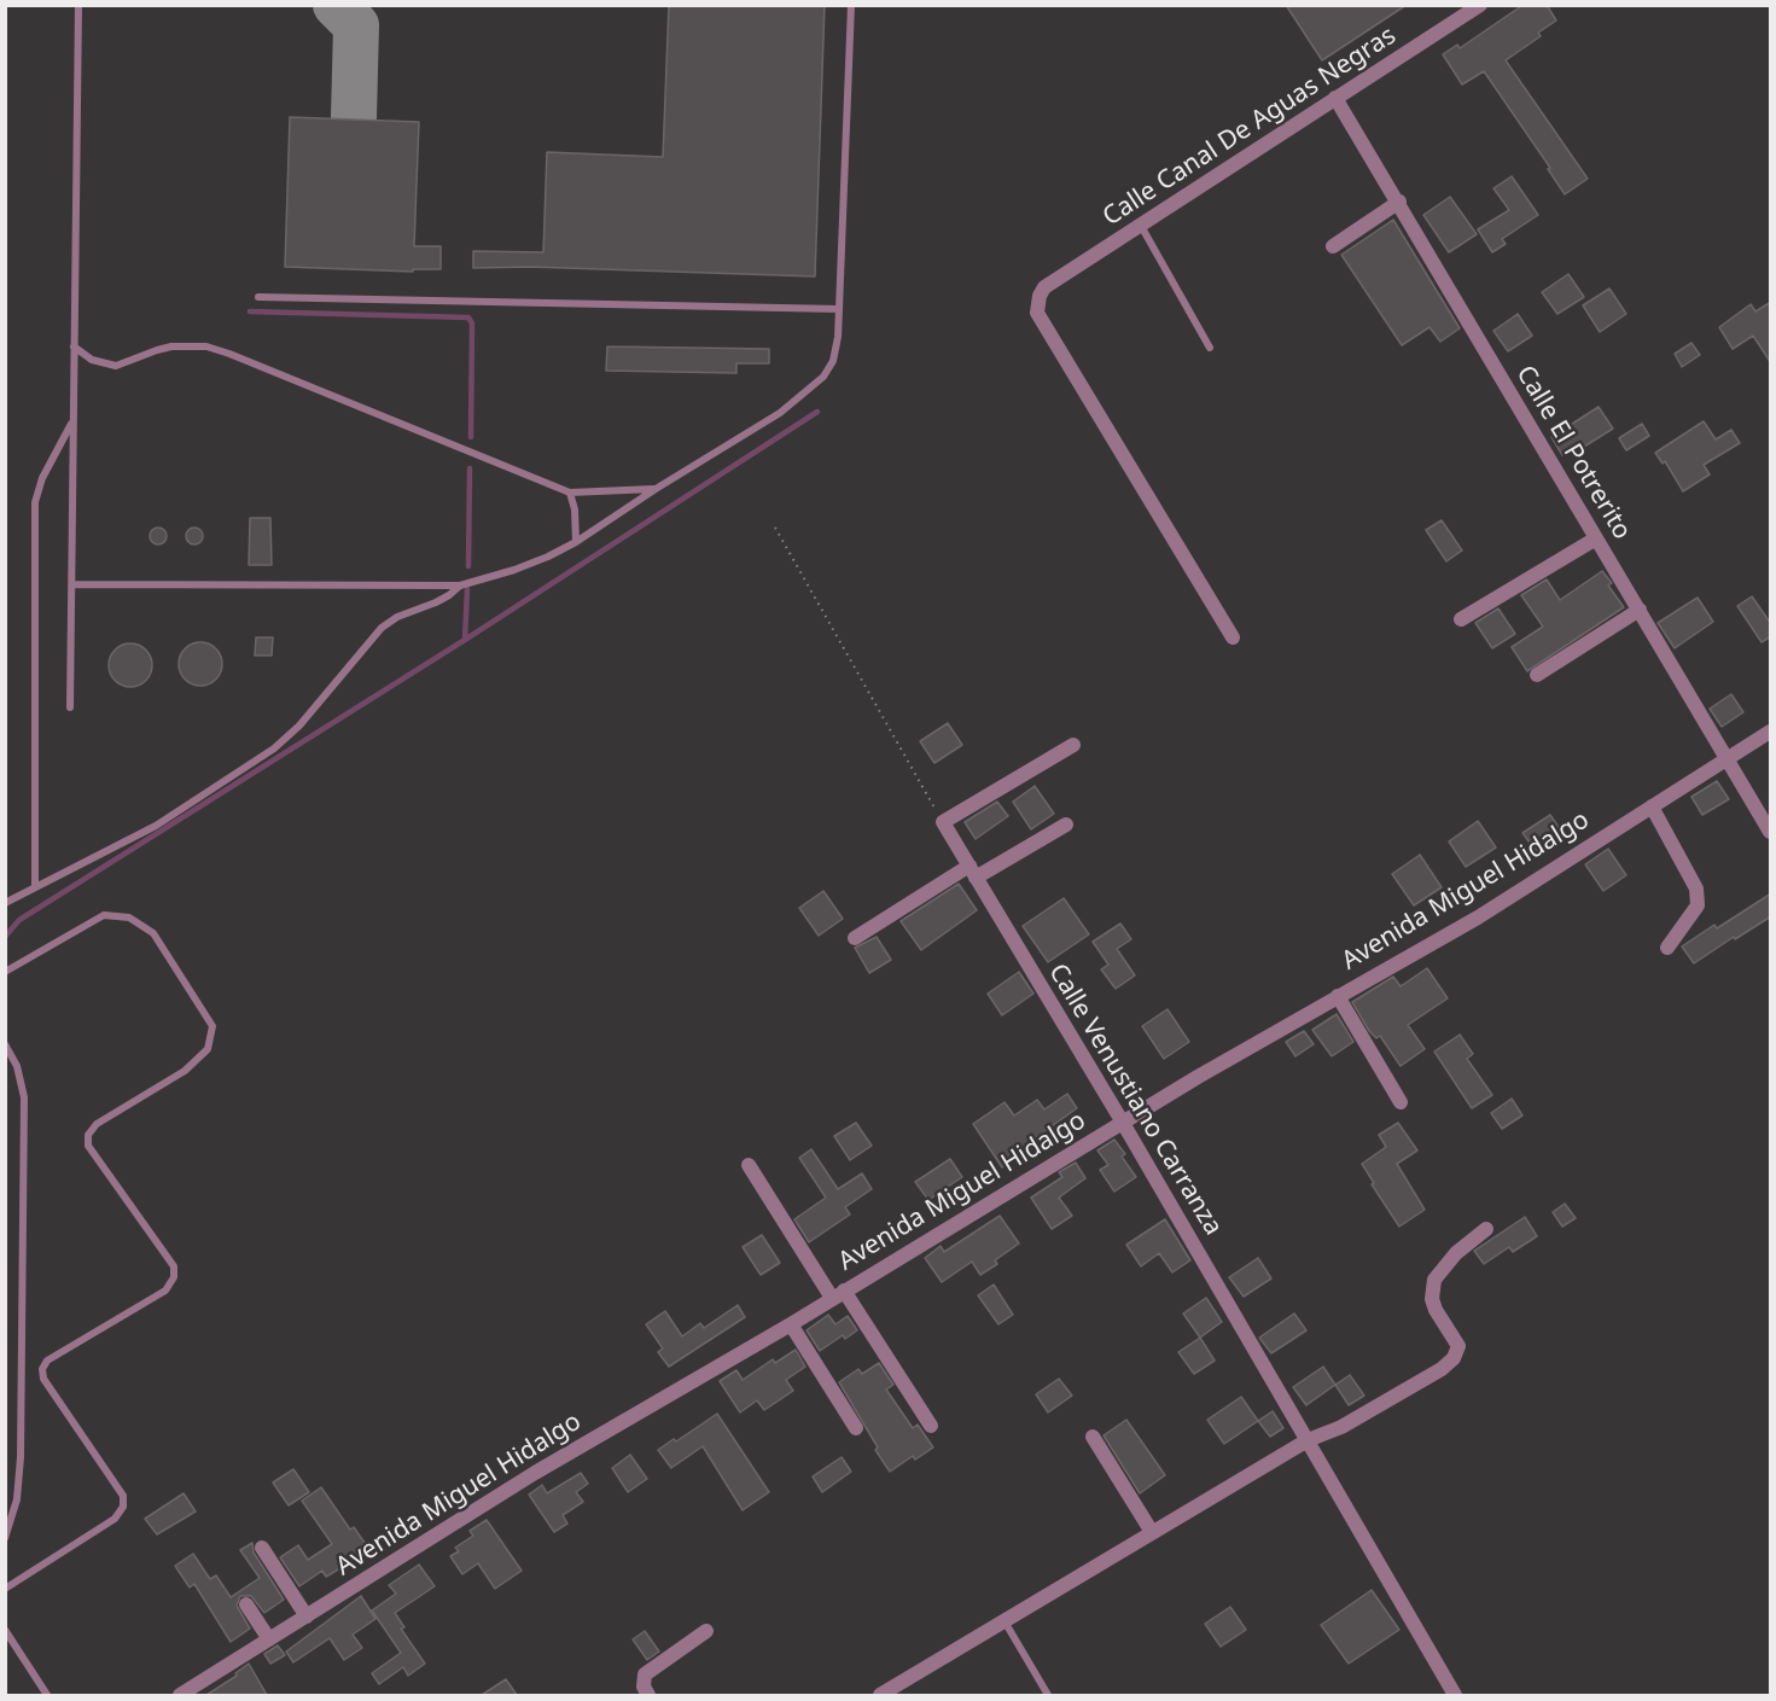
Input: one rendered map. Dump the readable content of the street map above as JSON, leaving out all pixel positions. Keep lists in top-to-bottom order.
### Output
{
  "streets": {
    "street": [
      "Calle Canal De Aguas Negras",
      "Calle El Potrerito",
      "Avenida Miguel Hidalgo",
      "Calle Venustiano Carranza"
    ]
  },
  "crossings": [
    ["Calle Canal De Aguas Negras", "Calle El Potrerito"],
    ["Calle El Potrerito", "Avenida Miguel Hidalgo"],
    ["Avenida Miguel Hidalgo", "Calle Venustiano Carranza"]
  ]
}
